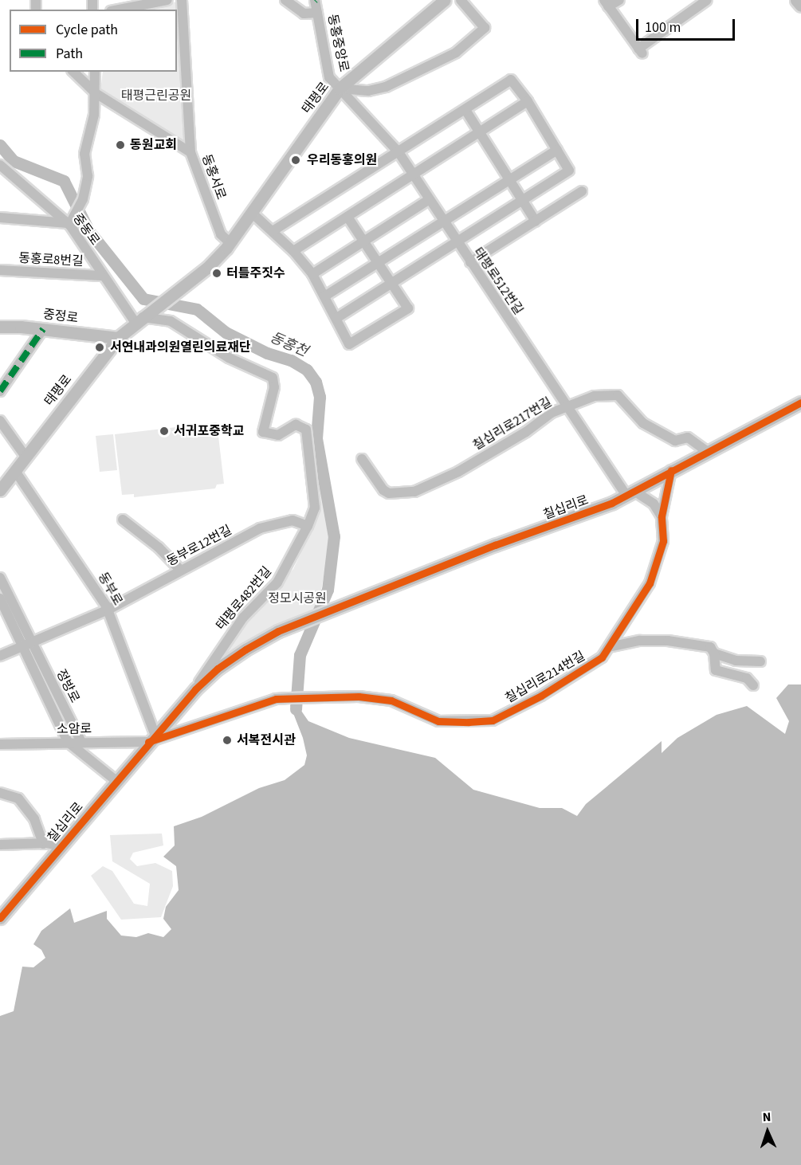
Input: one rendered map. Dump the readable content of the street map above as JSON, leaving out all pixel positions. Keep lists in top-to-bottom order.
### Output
{
  "streets": {
    "main road": ["태평로", "중정로", "칠십리로"],
    "street": [
      "동홍중앙로",
      "동홍서로",
      "중동로",
      "동홍로8번길",
      "태평로512번길",
      "칠십리로217번길",
      "동부로12번길",
      "동부로",
      "태평로482번길",
      "칠십리로214번길",
      "정방로",
      "소암로"
    ]
  },
  "crossings": [
    ["동홍중앙로", "태평로"],
    ["동홍중앙로", "태평로512번길"],
    ["태평로", "동홍서로"],
    ["태평로", "중동로"],
    ["태평로", "태평로512번길"],
    ["태평로", "중정로"],
    ["태평로", "동부로"],
    ["태평로", "태평로482번길"],
    ["중동로", "동홍로8번길"],
    ["중동로", "태평로482번길"],
    ["태평로512번길", "칠십리로217번길"],
    ["태평로512번길", "칠십리로"],
    ["칠십리로217번길", "칠십리로"],
    ["칠십리로", "동부로"],
    ["칠십리로", "태평로482번길"],
    ["칠십리로", "칠십리로214번길"],
    ["칠십리로", "소암로"],
    ["동부로12번길", "동부로"],
    ["동부로12번길", "태평로482번길"],
    ["동부로", "칠십리로214번길"],
    ["동부로", "소암로"],
    ["칠십리로214번길", "소암로"],
    ["정방로", "소암로"]
  ],
  "water": ["동홍천"],
  "parks": ["태평근린공원", "정모시공원"],
  "places": [
    "동원교회",
    "우리동홍의원",
    "터틀주짓수",
    "서연내과의원열린의료재단",
    "서귀포중학교",
    "서복전시관"
  ],
  "legend": ["Cycle path", "Path"],
  "scale_bar": "100 m",
  "north": "top"
}
